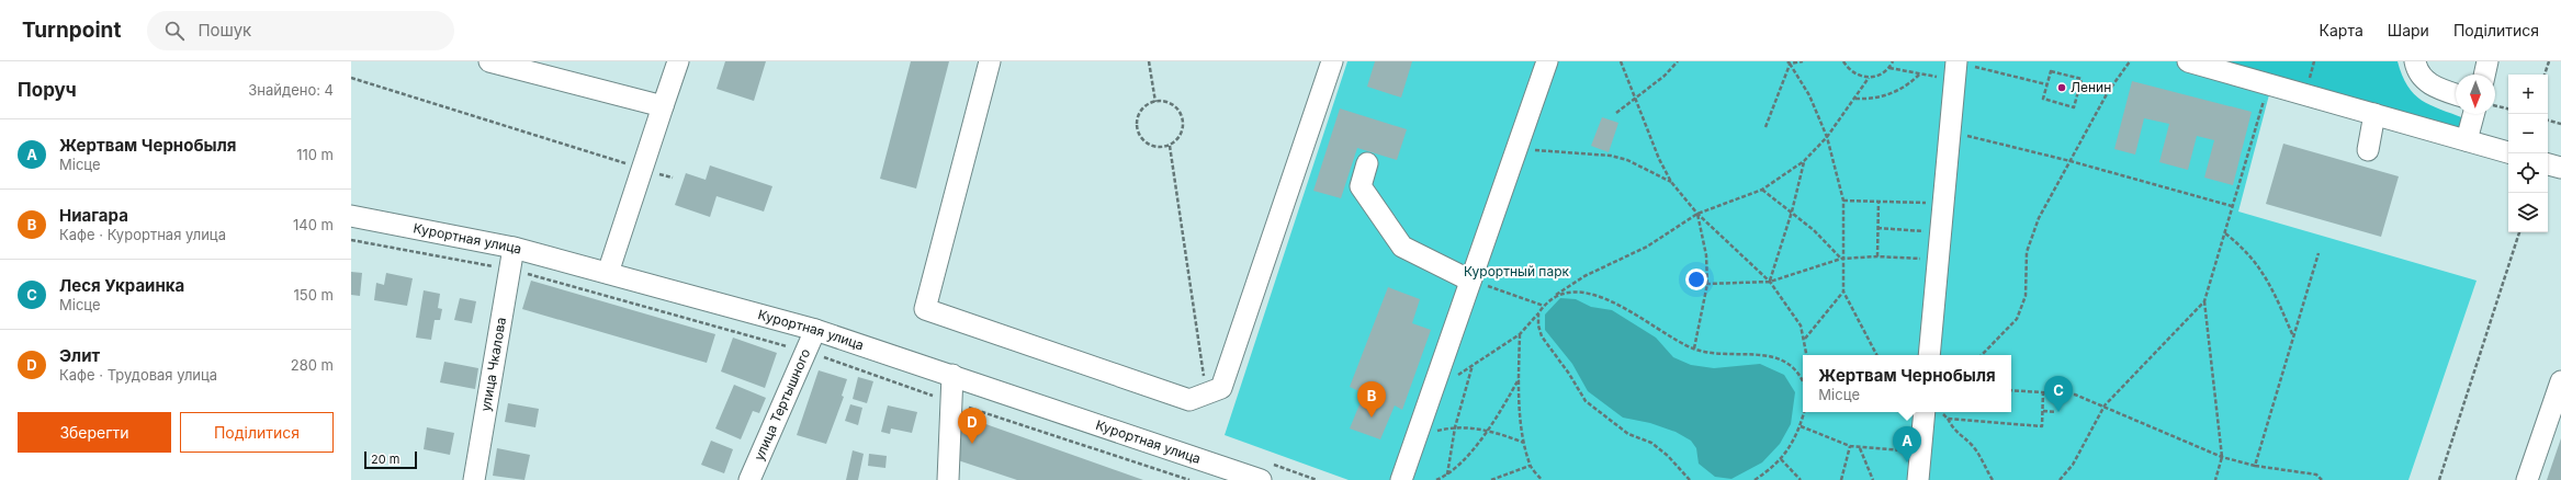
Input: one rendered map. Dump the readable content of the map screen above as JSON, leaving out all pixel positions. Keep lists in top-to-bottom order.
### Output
{
  "streets": {
    "street": ["Курортная улица", "улица Чкалова", "улица Тертышного"]
  },
  "crossings": [
    ["Курортная улица", "улица Чкалова"],
    ["Курортная улица", "улица Тертышного"]
  ],
  "parks": ["Курортный парк"],
  "places": ["Ленин"],
  "scale_bar": "20 m",
  "north": "bottom",
  "page": {
    "header": "Turnpoint",
    "search": "Пошук",
    "nav": ["Карта", "Шари", "Поділитися"],
    "heading": ["Поруч", "Знайдено: 4"],
    "map_buttons": ["+", "−"],
    "list": [
      {
        "mark": "A",
        "name": "Жертвам Чернобыля",
        "note": "Місце",
        "value": "110 m"
      },
      {
        "mark": "B",
        "name": "Ниагара",
        "note": "Кафе · Курортная улица",
        "value": "140 m"
      },
      {
        "mark": "C",
        "name": "Леся Украинка",
        "note": "Місце",
        "value": "150 m"
      },
      {
        "mark": "D",
        "name": "Элит",
        "note": "Кафе · Трудовая улица",
        "value": "280 m"
      }
    ],
    "popup": ["Жертвам Чернобыля", "Місце"],
    "pins": [
      "C",
      "B",
      "D",
      "A"
    ],
    "buttons": ["Зберегти", "Поділитися"],
    "scale": "20 m"
  }
}
